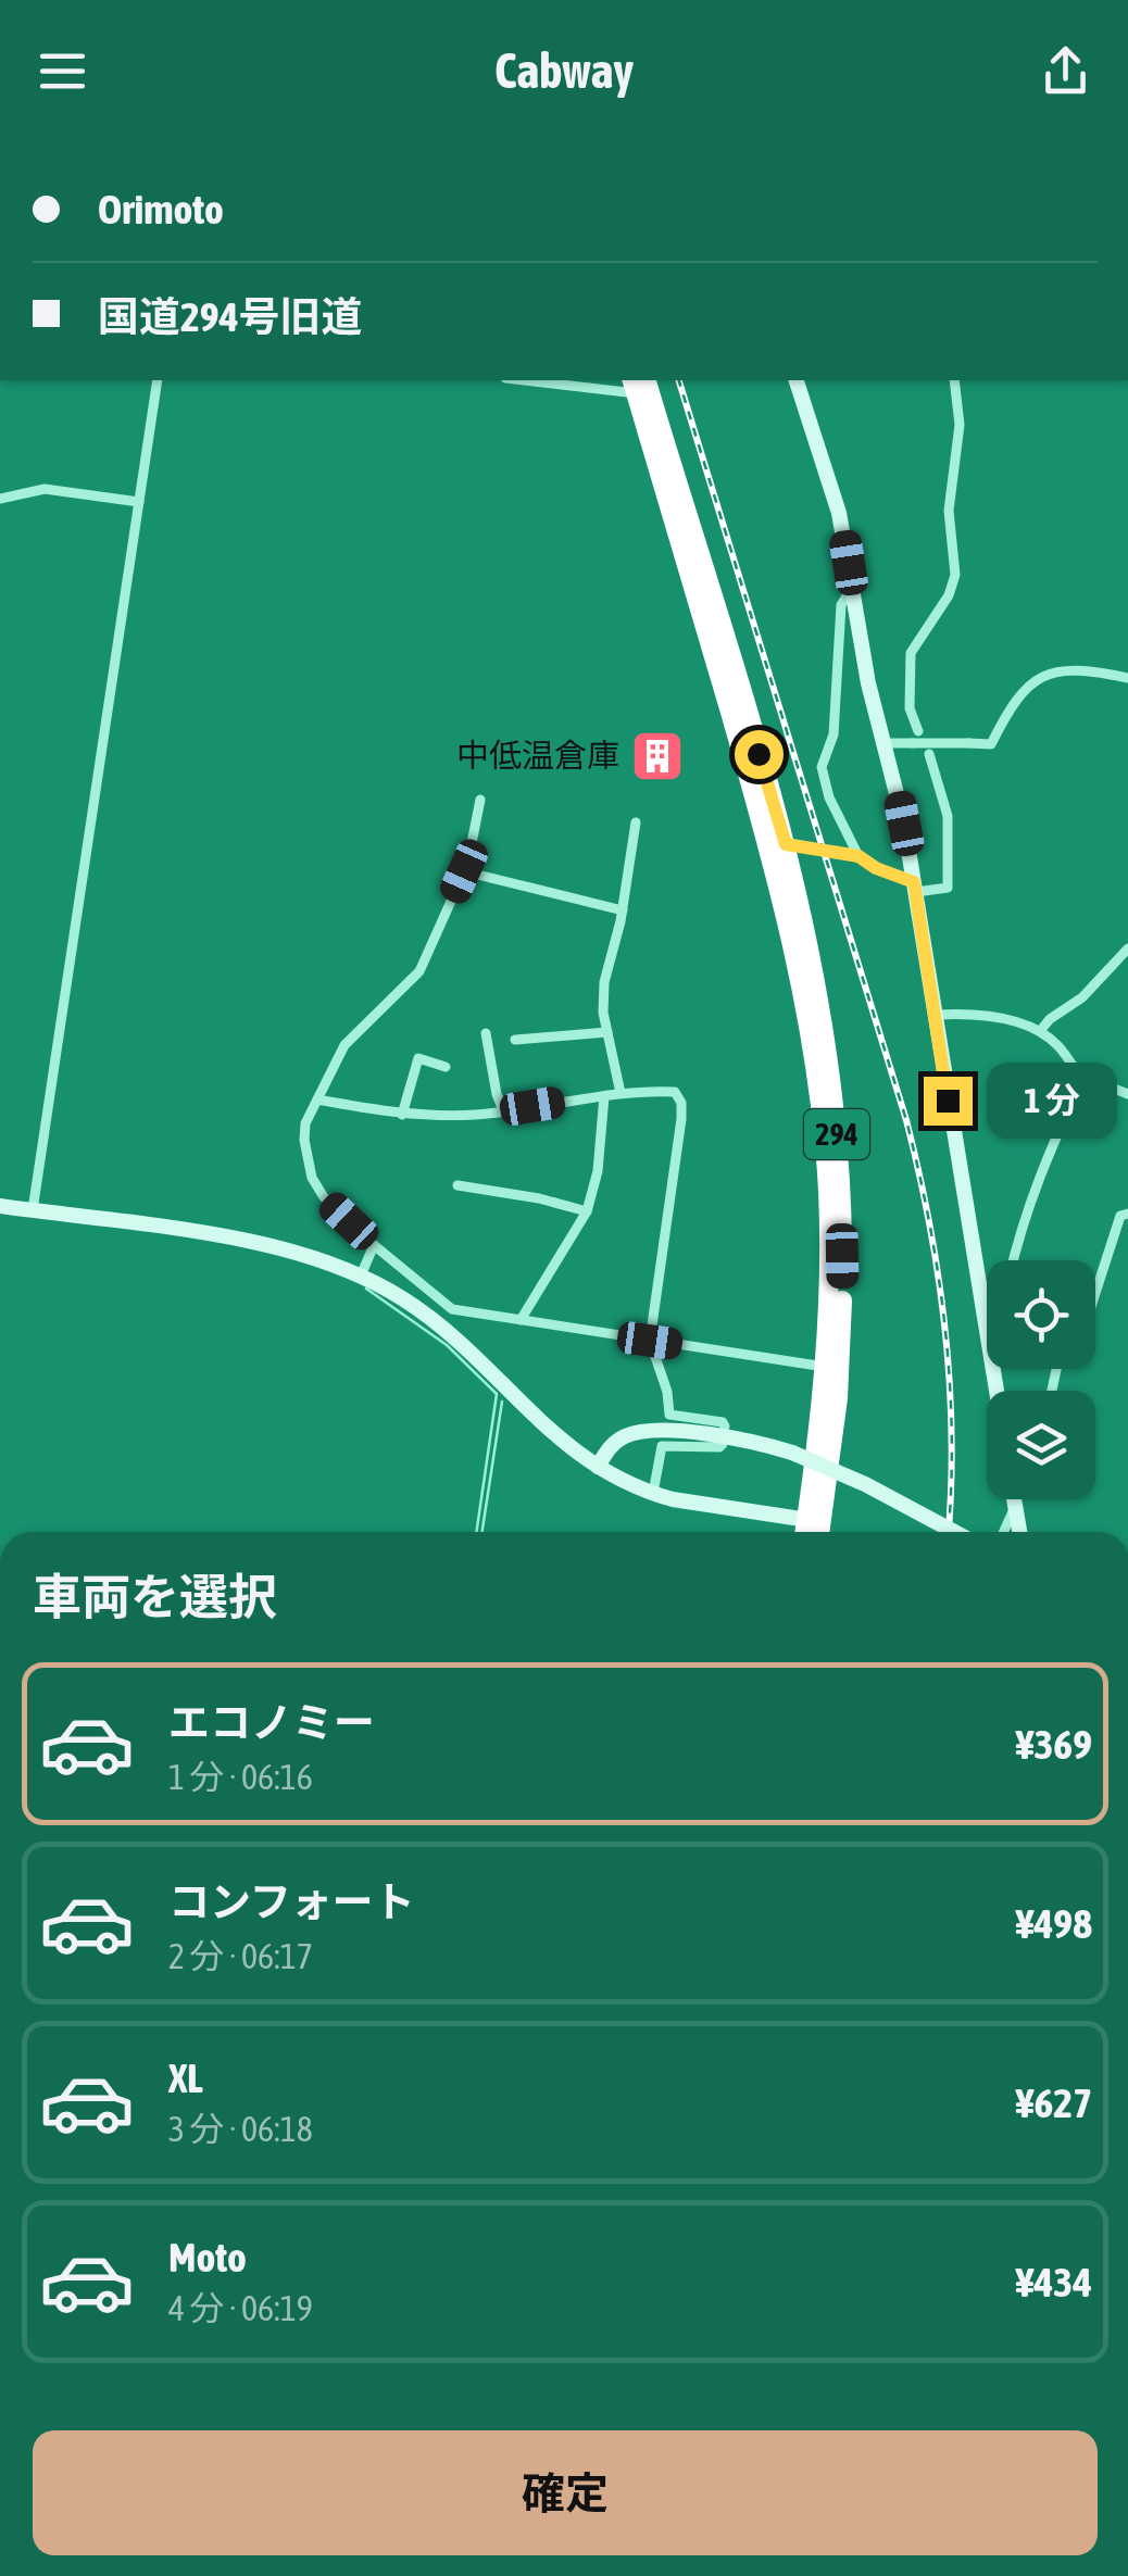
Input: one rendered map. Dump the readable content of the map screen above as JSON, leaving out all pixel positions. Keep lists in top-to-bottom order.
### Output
{
  "streets": {
    "highway": ["294"]
  },
  "places": {
    "building": ["中低温倉庫"]
  },
  "page": {
    "header": "Cabway",
    "banner": ["Orimoto", "国道294号旧道"],
    "bubble": "1 分",
    "heading": "車両を選択",
    "list": [
      {
        "name": "エコノミー",
        "note": "1 分 · 06:16",
        "value": "¥369"
      },
      {
        "name": "コンフォート",
        "note": "2 分 · 06:17",
        "value": "¥498"
      },
      {
        "name": "XL",
        "note": "3 分 · 06:18",
        "value": "¥627"
      },
      {
        "name": "Moto",
        "note": "4 分 · 06:19",
        "value": "¥434"
      }
    ],
    "buttons": "確定"
  }
}
